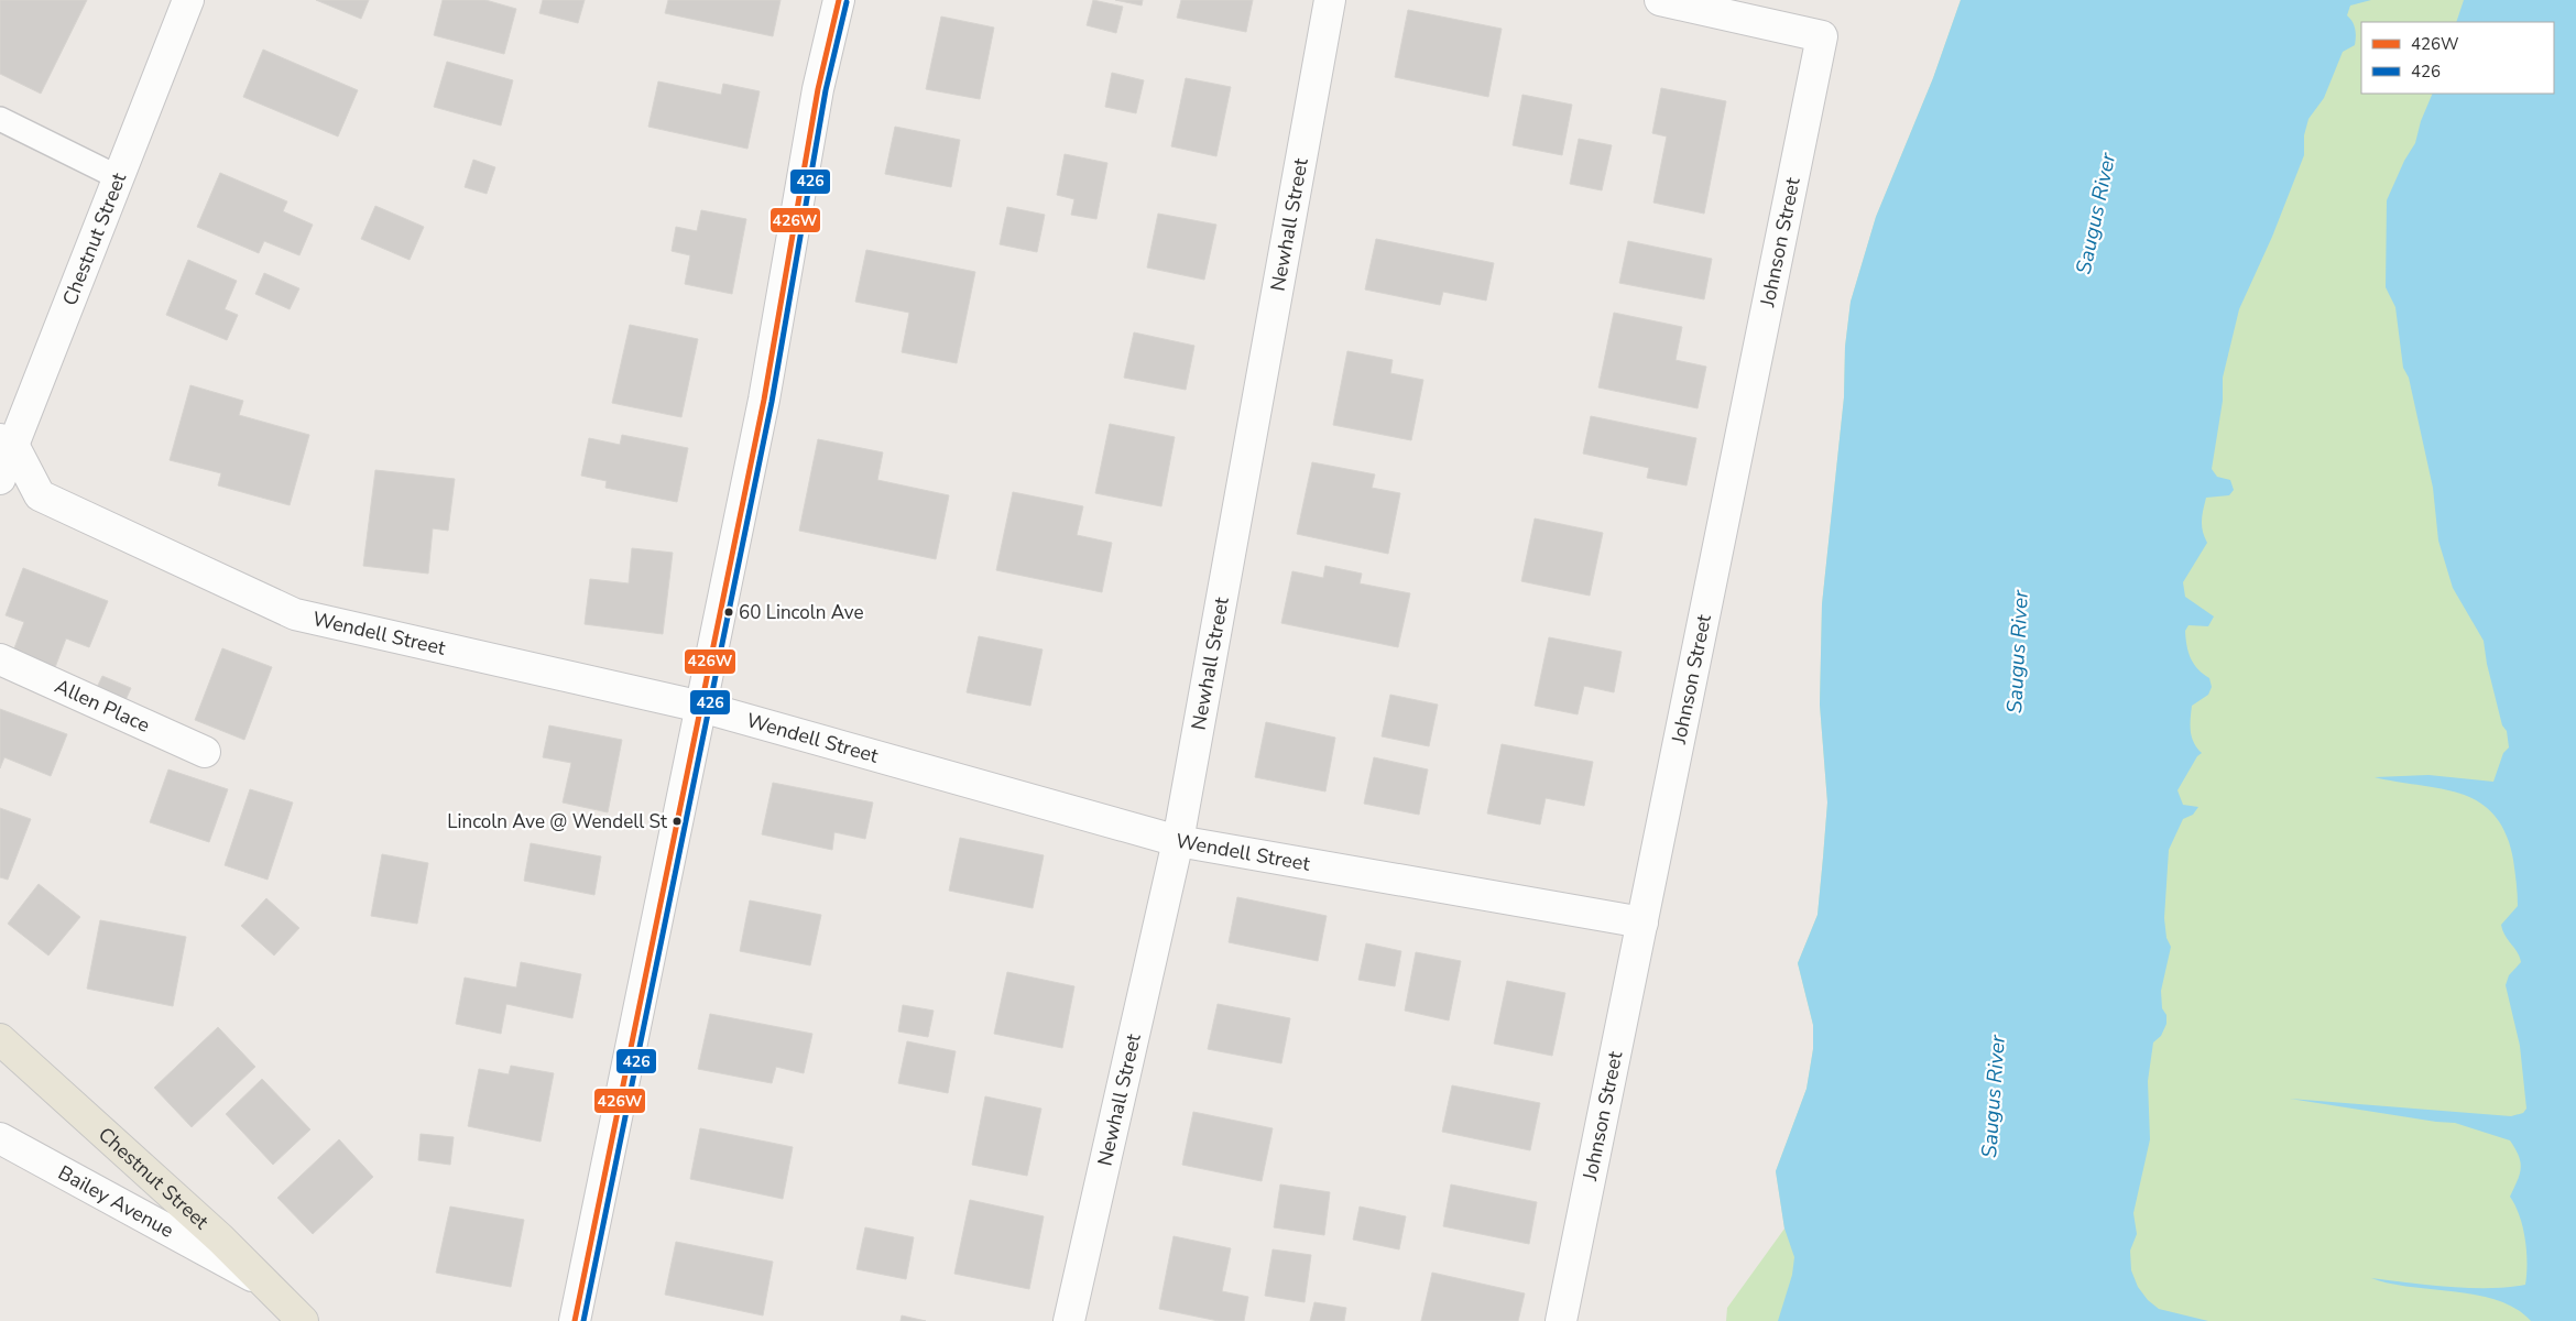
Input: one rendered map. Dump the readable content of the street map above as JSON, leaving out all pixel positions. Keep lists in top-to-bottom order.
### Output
{
  "streets": {
    "main road": ["Chestnut Street"],
    "street": [
      "Newhall Street",
      "Johnson Street",
      "Wendell Street",
      "Allen Place",
      "Bailey Avenue"
    ]
  },
  "crossings": [
    ["Newhall Street", "Wendell Street"],
    ["Chestnut Street", "Wendell Street"],
    ["Chestnut Street", "Bailey Avenue"],
    ["Johnson Street", "Wendell Street"]
  ],
  "water": ["Saugus River"],
  "places": ["60 Lincoln Ave", "Lincoln Ave @ Wendell St"],
  "lines": ["transit line 426W", "transit line 426"],
  "legend": ["426W", "426"]
}
